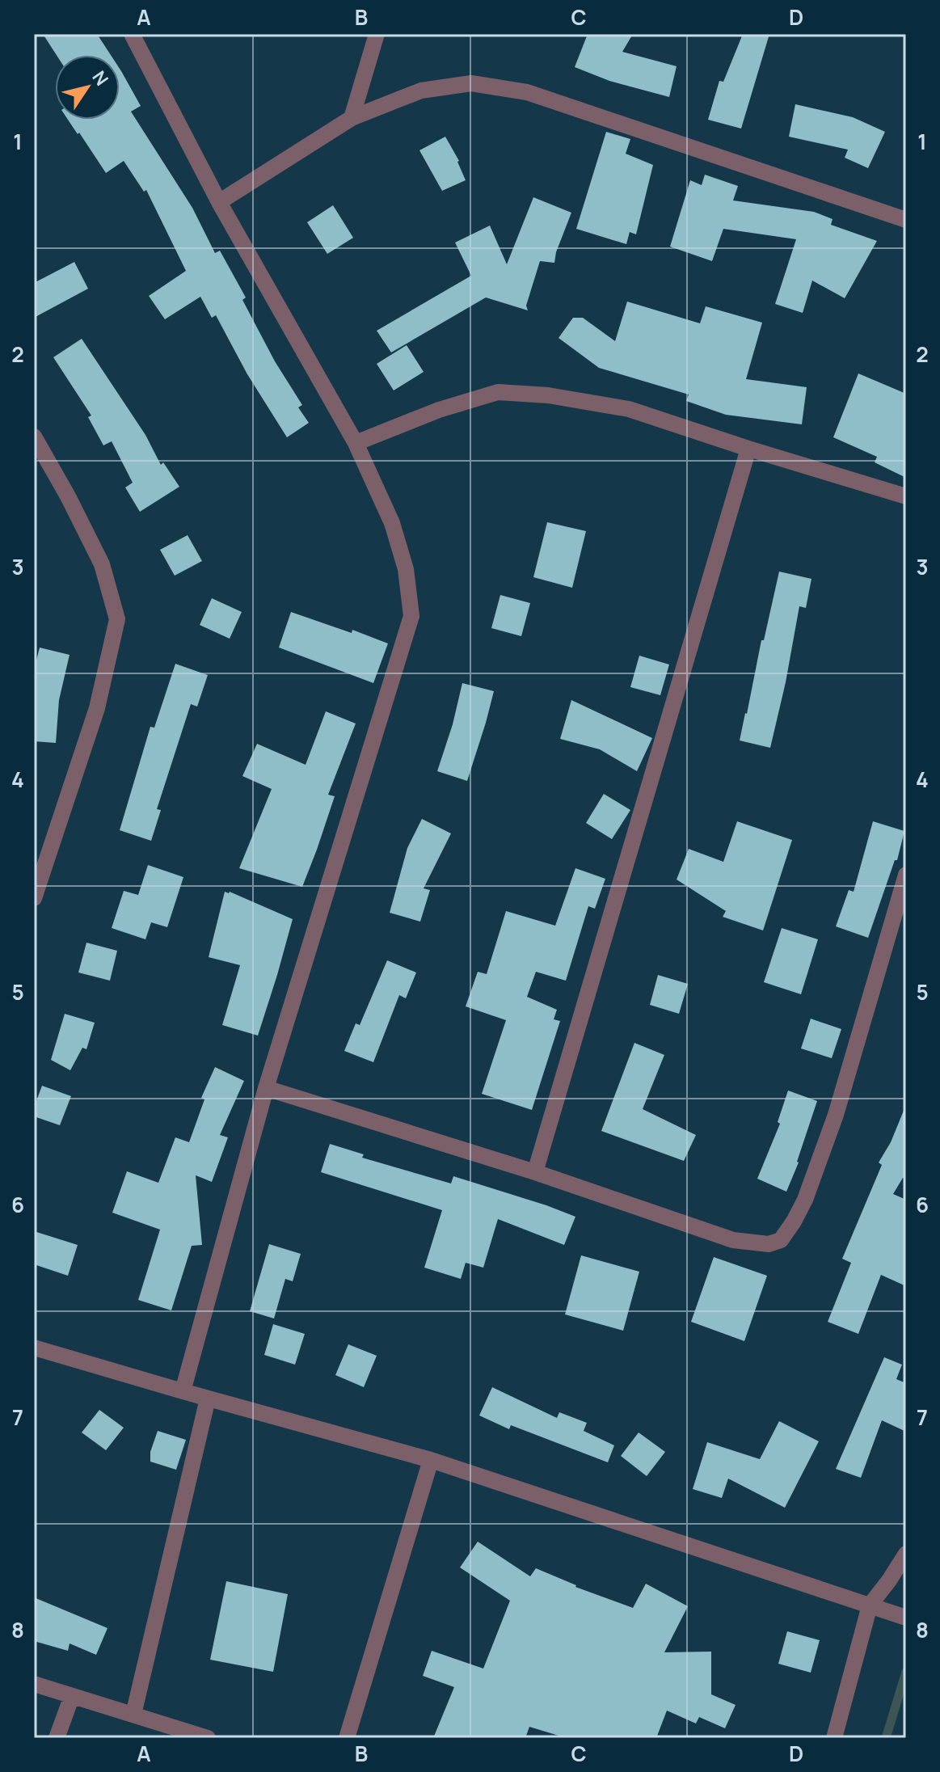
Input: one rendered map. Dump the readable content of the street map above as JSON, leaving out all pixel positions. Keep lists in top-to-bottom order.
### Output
{
  "north": "top right",
  "grid": {
    "columns": [
      "A",
      "B",
      "C",
      "D"
    ],
    "rows": [
      "1",
      "2",
      "3",
      "4",
      "5",
      "6",
      "7",
      "8"
    ]
  }
}
